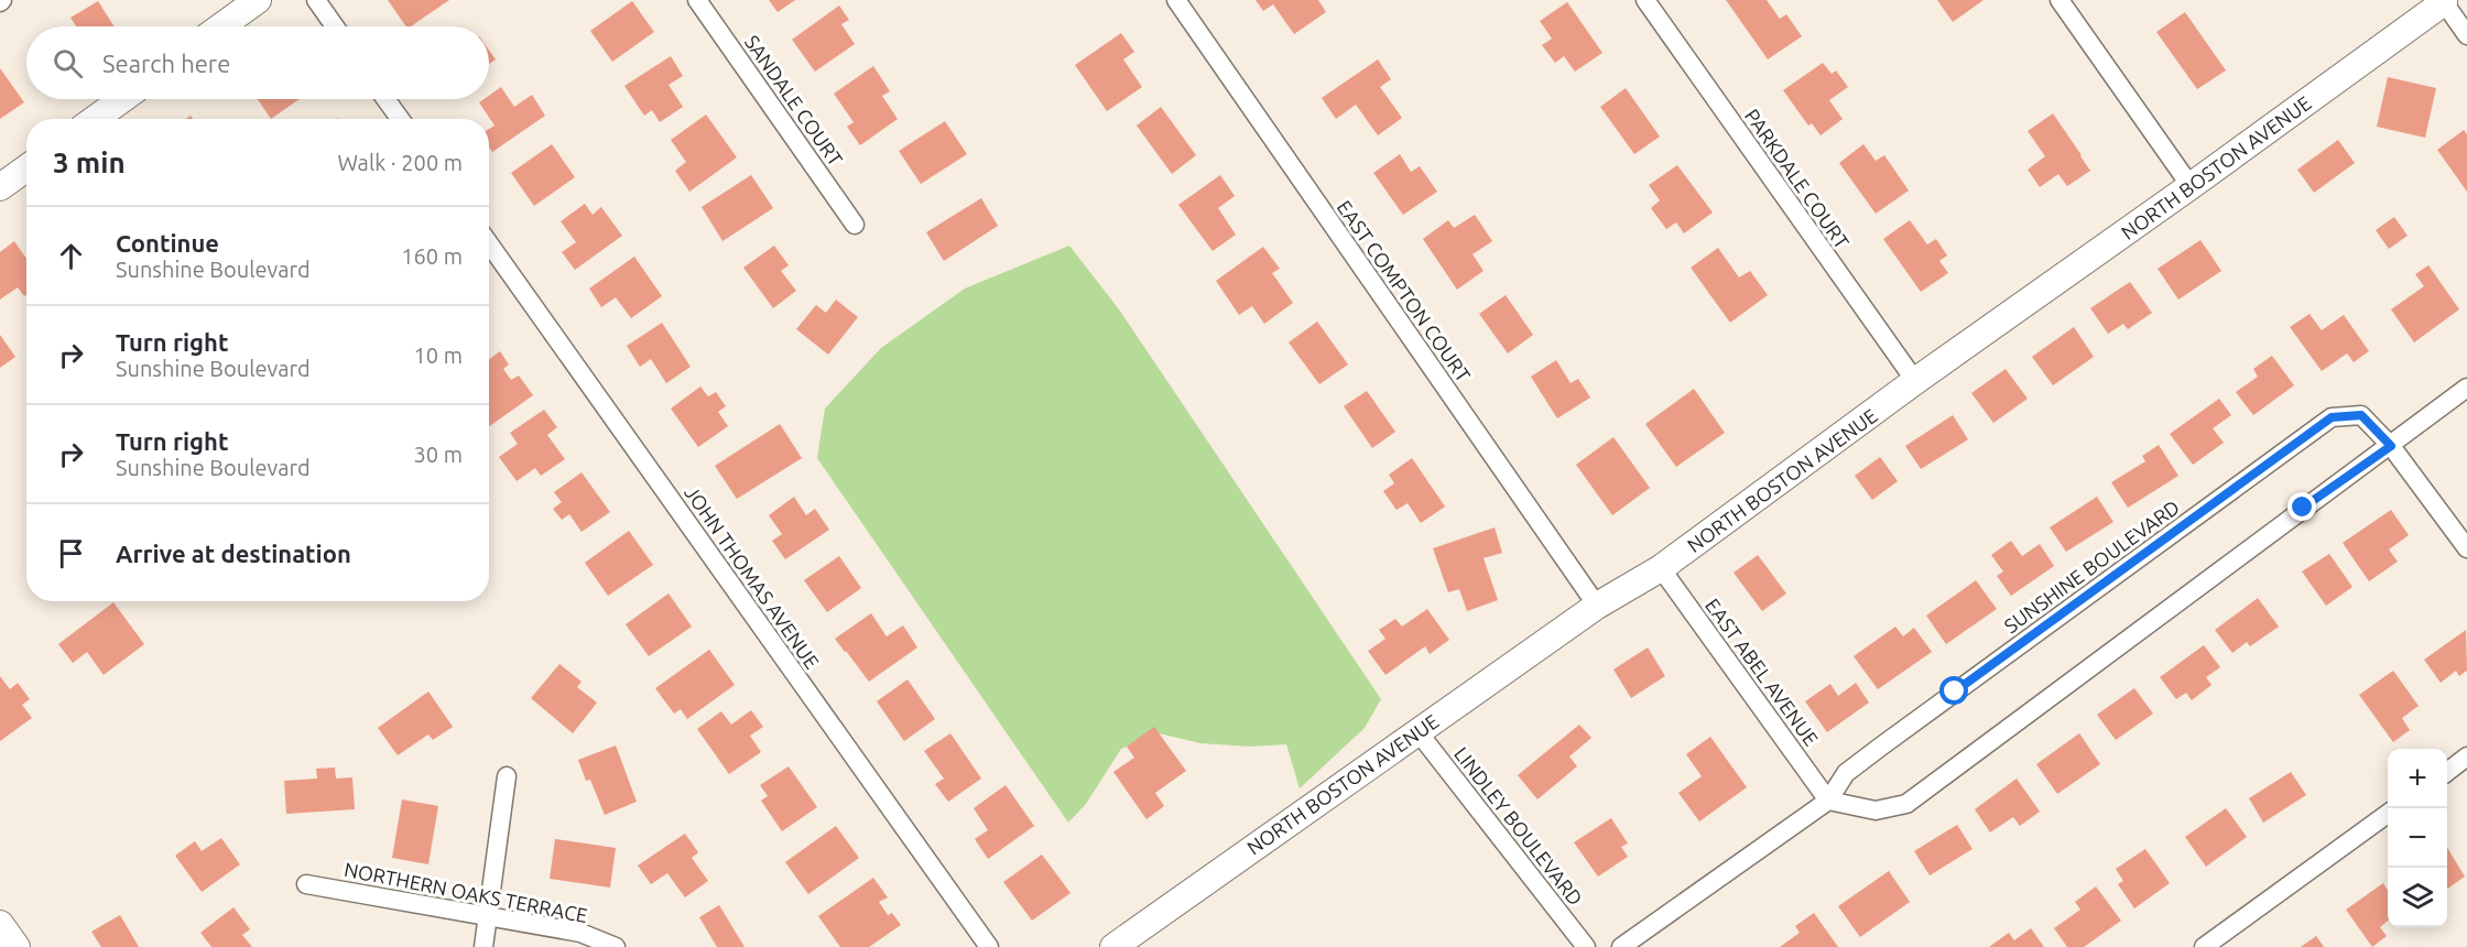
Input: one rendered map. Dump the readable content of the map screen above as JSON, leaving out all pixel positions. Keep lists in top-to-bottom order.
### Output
{
  "streets": {
    "street": [
      "SANDALE COURT",
      "NORTH BOSTON AVENUE",
      "PARKDALE COURT",
      "EAST COMPTON COURT",
      "SUNSHINE BOULEVARD",
      "JOHN THOMAS AVENUE",
      "EAST ABEL AVENUE",
      "LINDLEY BOULEVARD",
      "NORTHERN OAKS TERRACE"
    ]
  },
  "crossings": [
    ["NORTH BOSTON AVENUE", "PARKDALE COURT"],
    ["NORTH BOSTON AVENUE", "EAST COMPTON COURT"],
    ["NORTH BOSTON AVENUE", "EAST ABEL AVENUE"],
    ["NORTH BOSTON AVENUE", "LINDLEY BOULEVARD"],
    ["SUNSHINE BOULEVARD", "EAST ABEL AVENUE"]
  ],
  "page": {
    "search": "Search here",
    "heading": ["3 min", "Walk · 200 m"],
    "list": [
      ["Continue", "Sunshine Boulevard", "160 m"],
      ["Turn right", "Sunshine Boulevard", "10 m"],
      ["Turn right", "Sunshine Boulevard", "30 m"],
      "Arrive at destination"
    ],
    "map_buttons": ["+", "−"]
  }
}
